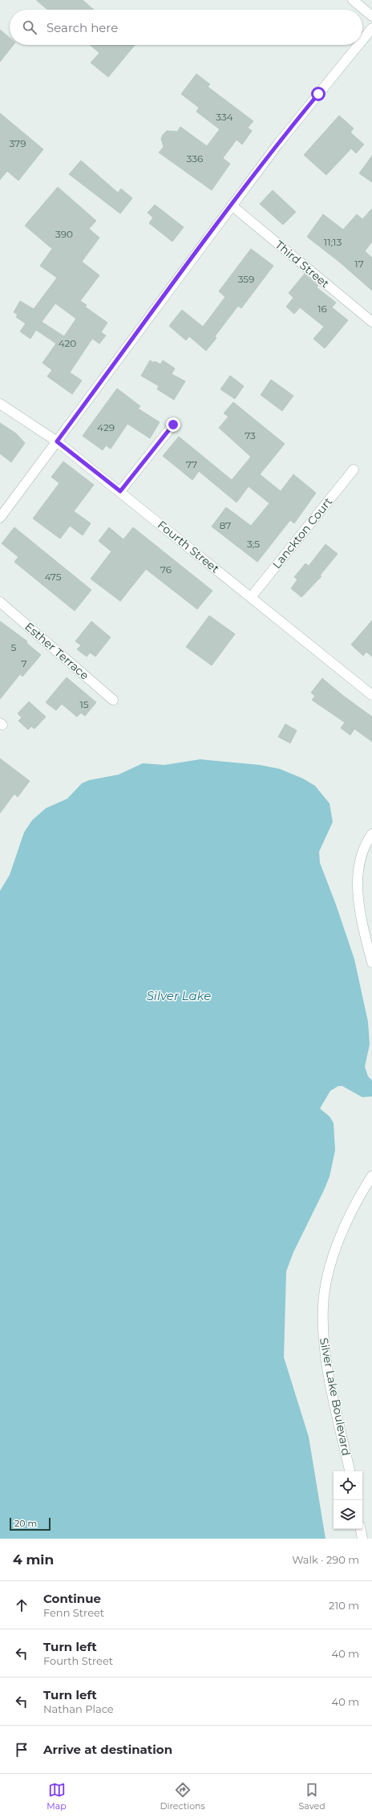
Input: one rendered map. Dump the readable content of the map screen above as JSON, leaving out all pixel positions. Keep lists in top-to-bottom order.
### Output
{
  "streets": {
    "street": [
      "Third Street",
      "Lanckton Court",
      "Fourth Street",
      "Esther Terrace",
      "Silver Lake Boulevard"
    ]
  },
  "crossings": [
    ["Lanckton Court", "Fourth Street"]
  ],
  "water": ["Silver Lake"],
  "house_numbers": [
    "334",
    "379",
    "336",
    "390",
    "11;13",
    "17",
    "359",
    "16",
    "420",
    "429",
    "73",
    "77",
    "87",
    "3;5",
    "76",
    "475",
    "5",
    "7",
    "15"
  ],
  "scale_bar": "20 m",
  "page": {
    "search": "Search here",
    "scale": "20 m",
    "heading": ["4 min", "Walk · 290 m"],
    "list": [
      ["Continue", "Fenn Street", "210 m"],
      ["Turn left", "Fourth Street", "40 m"],
      ["Turn left", "Nathan Place", "40 m"],
      "Arrive at destination"
    ],
    "nav": ["Map", "Directions", "Saved"]
  }
}
